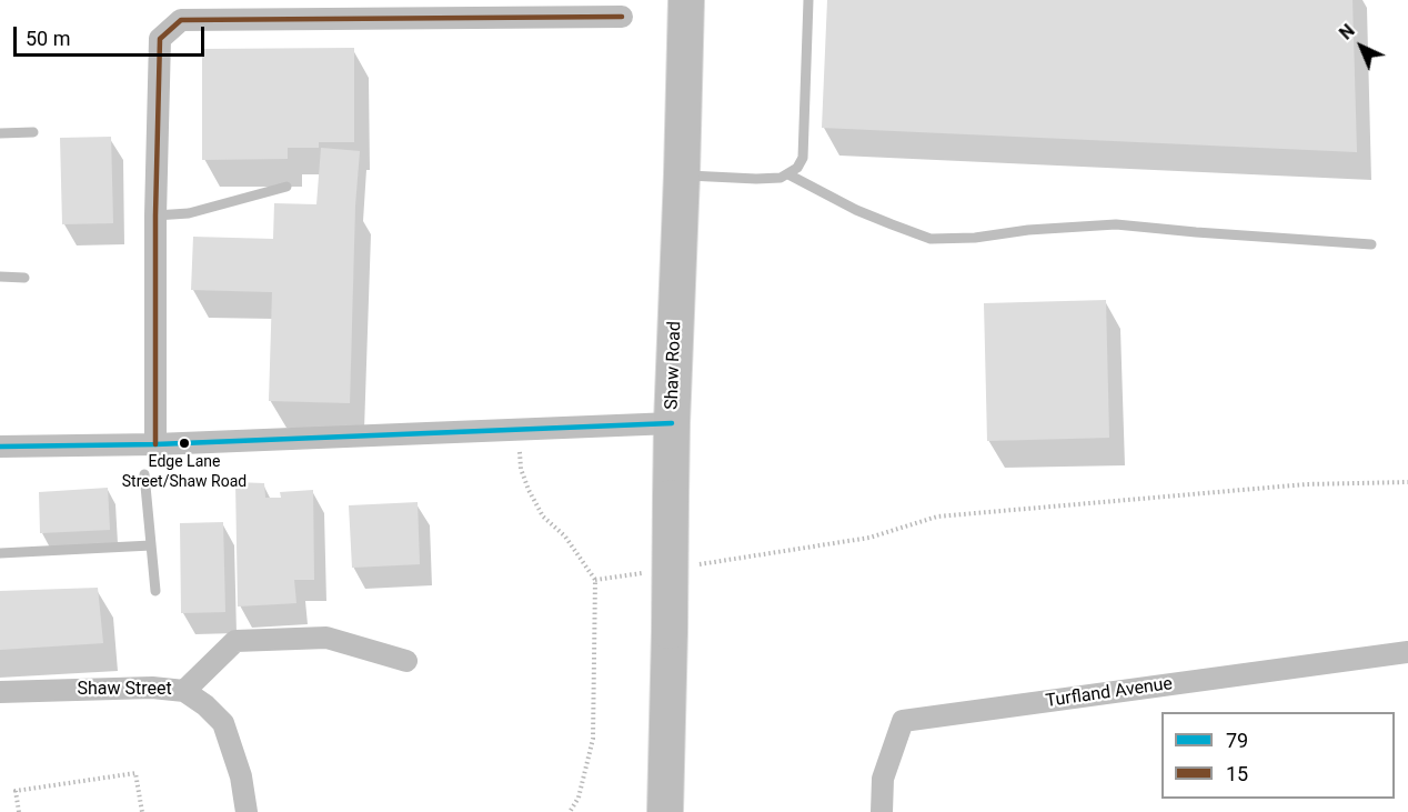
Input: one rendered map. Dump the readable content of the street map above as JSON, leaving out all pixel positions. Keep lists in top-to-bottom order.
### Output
{
  "streets": {
    "main road": ["Shaw Road"],
    "street": ["Shaw Street", "Turfland Avenue"]
  },
  "places": ["Edge Lane Street/Shaw Road"],
  "lines": ["transit line 15", "transit line 79"],
  "legend": ["79", "15"],
  "scale_bar": "50 m",
  "north": "top left"
}
